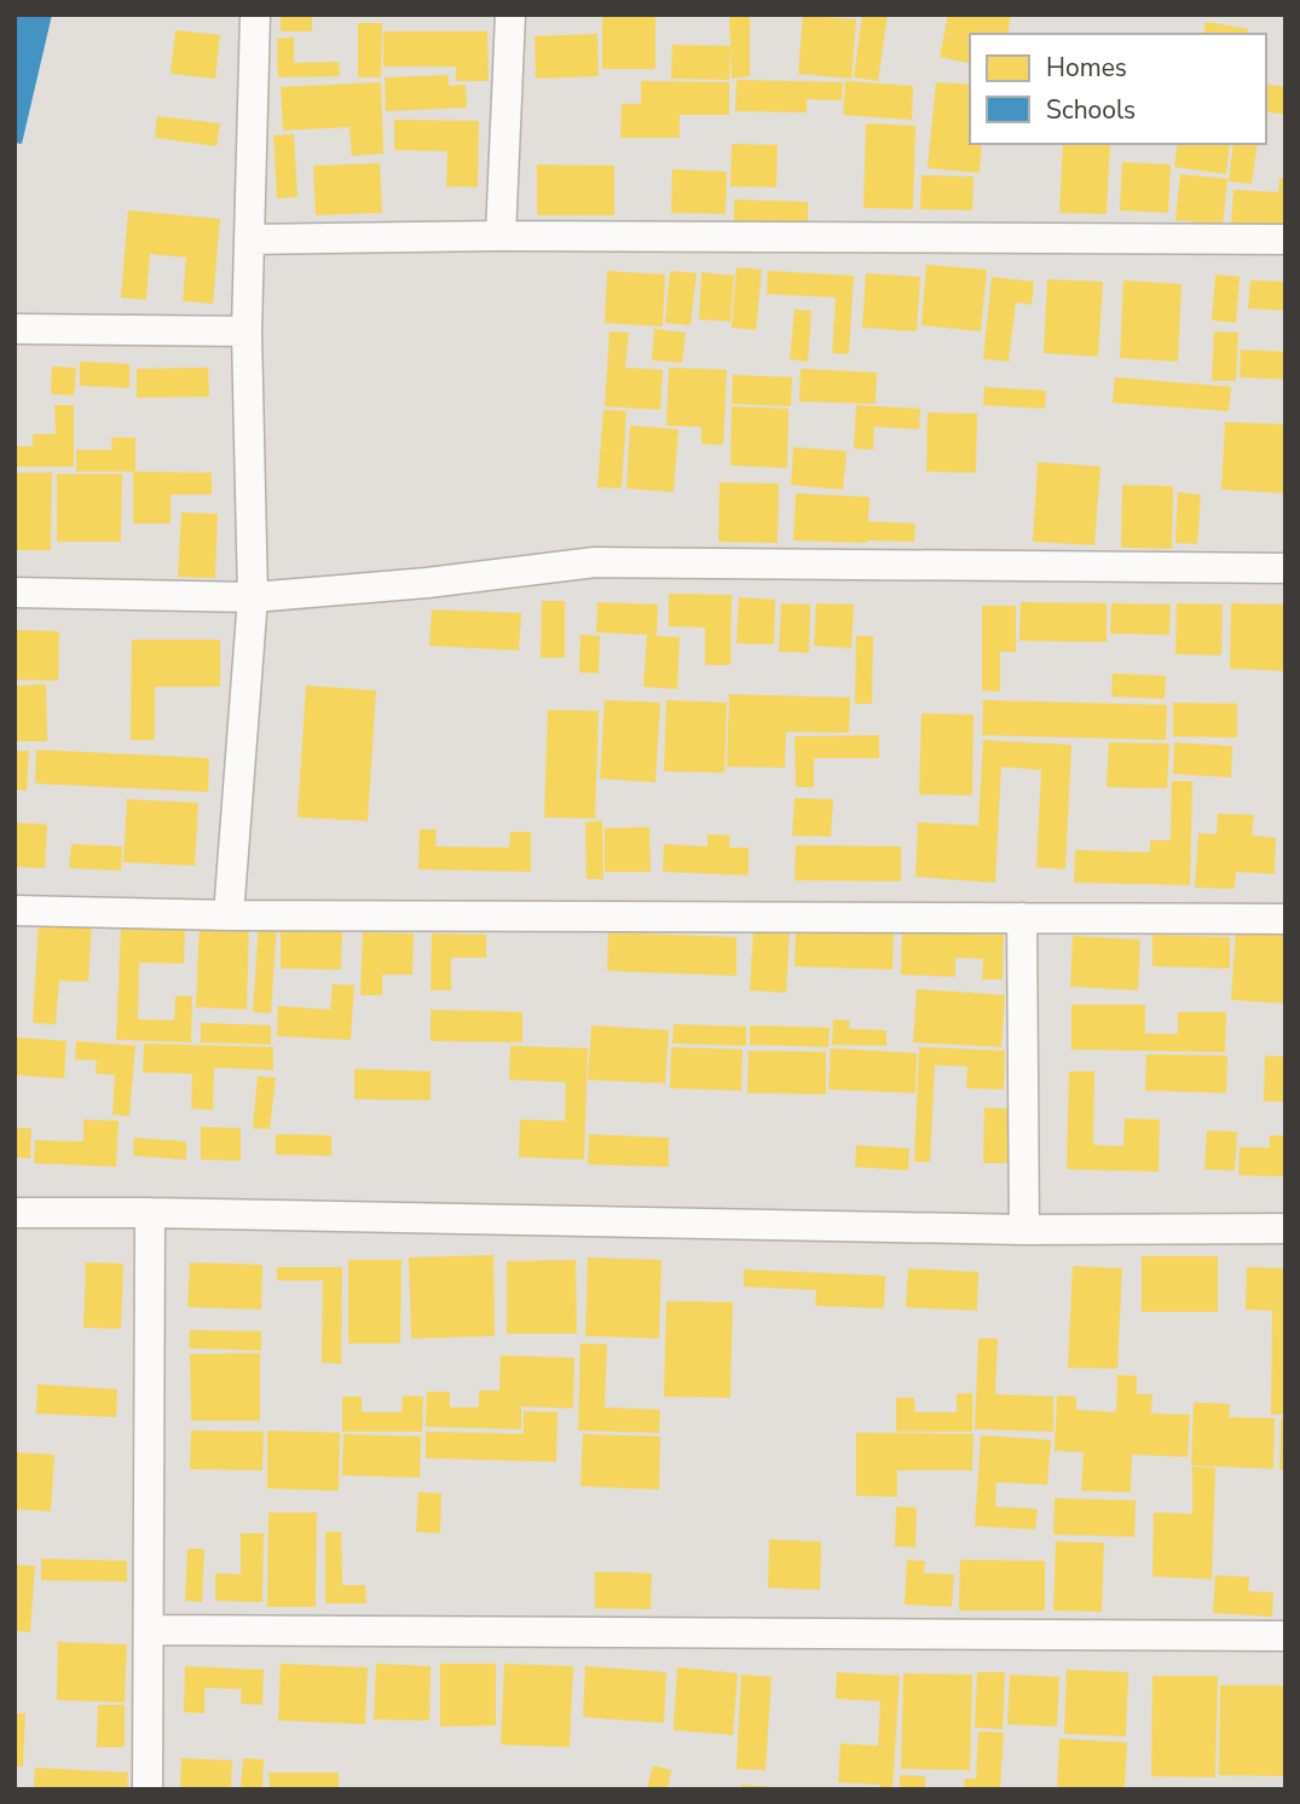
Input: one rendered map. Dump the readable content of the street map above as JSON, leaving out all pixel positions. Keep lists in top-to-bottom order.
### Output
{
  "legend": ["Homes", "Schools"]
}
